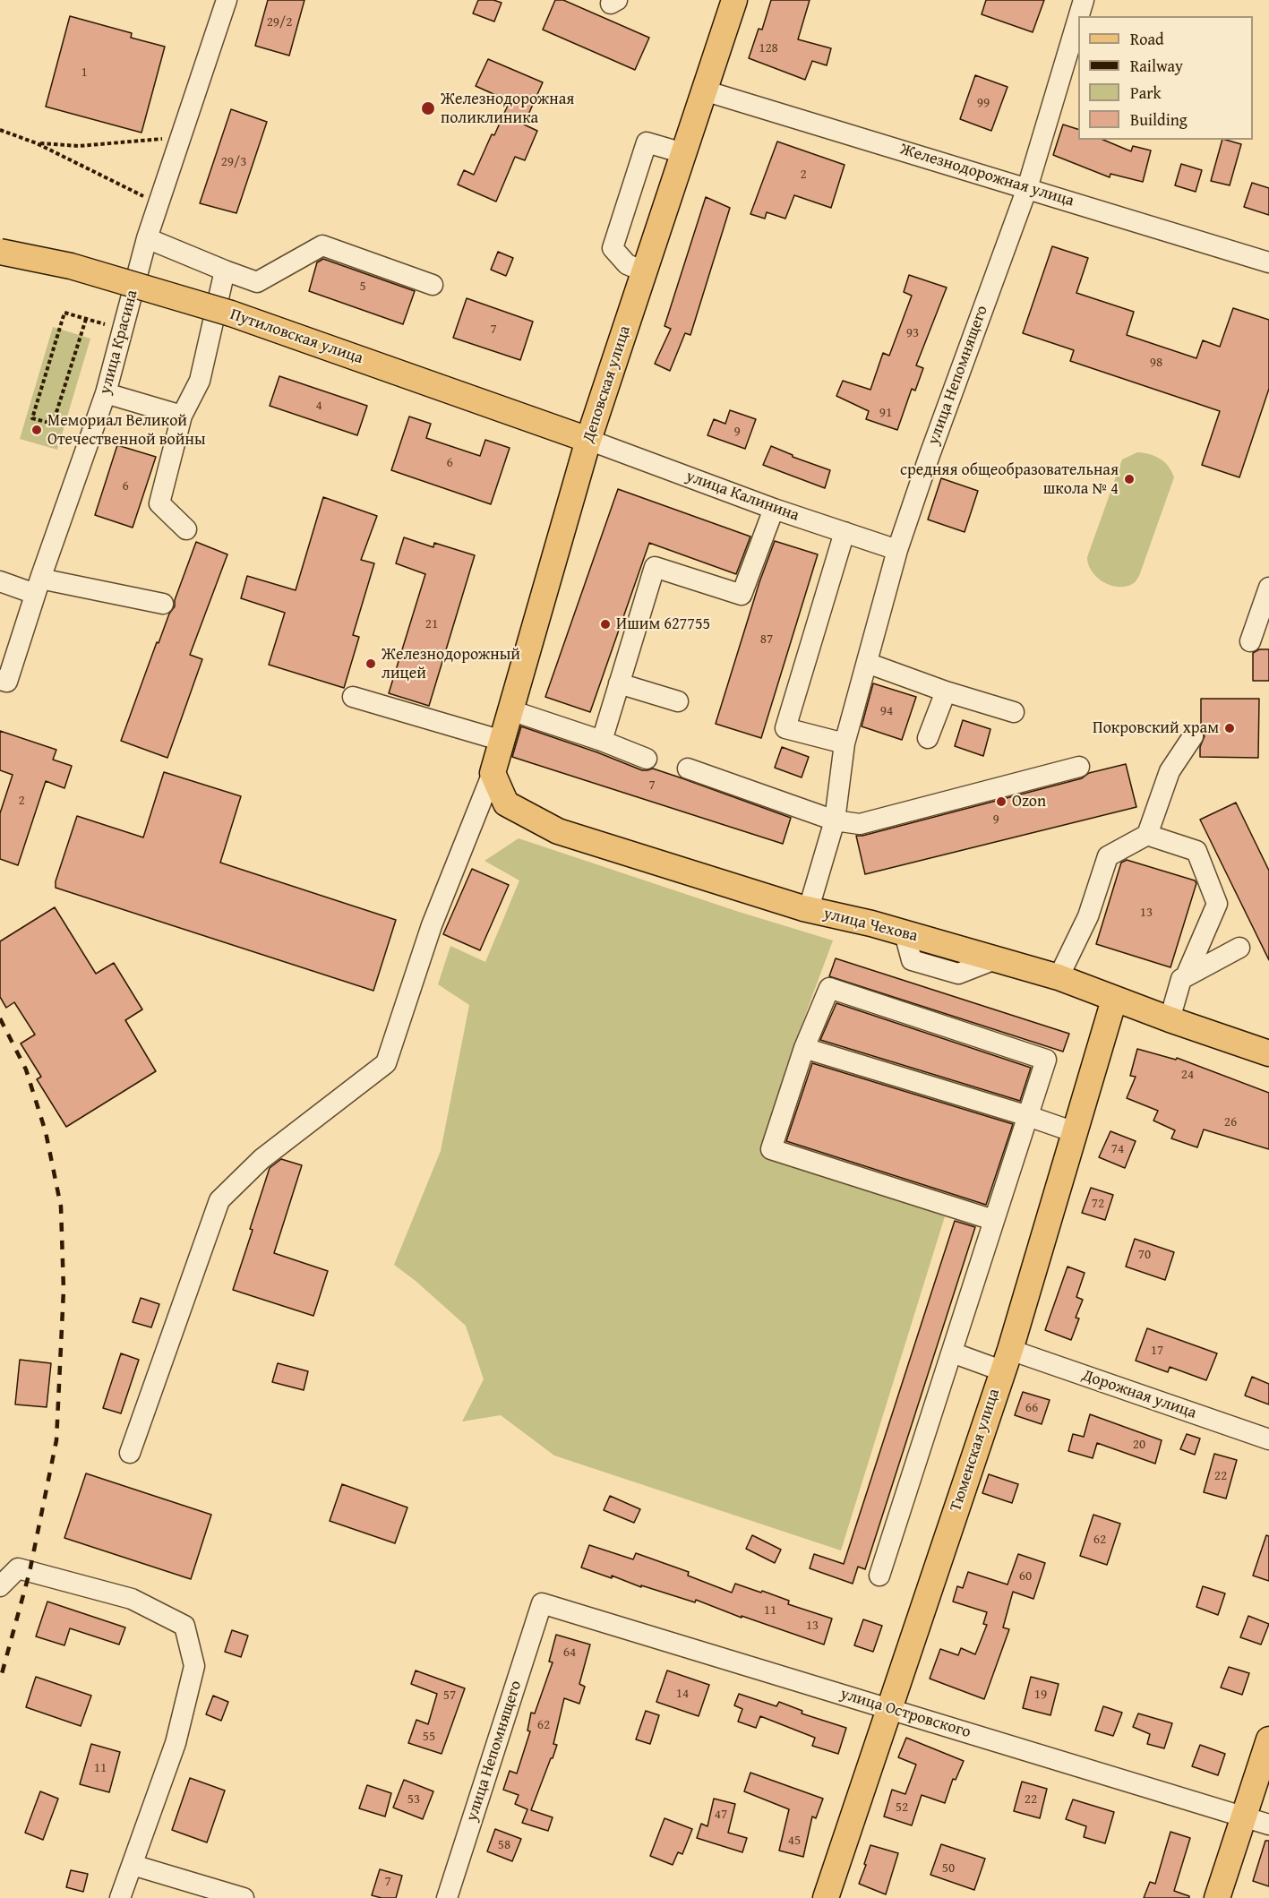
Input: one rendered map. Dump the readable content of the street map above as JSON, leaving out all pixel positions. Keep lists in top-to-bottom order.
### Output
{
  "streets": {
    "main road": [
      "Путиловская улица",
      "Деповская улица",
      "улица Чехова",
      "Тюменская улица"
    ],
    "street": [
      "Железнодорожная улица",
      "улица Красина",
      "улица Непомнящего",
      "улица Калинина",
      "Дорожная улица",
      "улица Островского"
    ]
  },
  "crossings": [
    ["Железнодорожная улица", "улица Непомнящего"],
    ["Железнодорожная улица", "Деповская улица"],
    ["Путиловская улица", "Деповская улица"],
    ["Путиловская улица", "улица Калинина"],
    ["улица Непомнящего", "улица Калинина"],
    ["улица Непомнящего", "улица Чехова"],
    ["улица Непомнящего", "улица Островского"],
    ["Деповская улица", "улица Калинина"],
    ["Деповская улица", "улица Чехова"],
    ["улица Чехова", "Тюменская улица"],
    ["Дорожная улица", "Тюменская улица"],
    ["Тюменская улица", "улица Островского"]
  ],
  "places": [
    "Железнодорожная поликлиника",
    "Мемориал Великой Отечественной войны",
    "средняя общеобразовательная школа № 4",
    "Ишим 627755",
    "Железнодорожный лицей",
    "Покровский храм",
    "Ozon"
  ],
  "house_numbers": [
    "29/2",
    "128",
    "1",
    "99",
    "29/3",
    "2",
    "5",
    "7",
    "93",
    "98",
    "4",
    "91",
    "9",
    "6",
    "6",
    "21",
    "87",
    "94",
    "7",
    "2",
    "9",
    "13",
    "24",
    "26",
    "74",
    "72",
    "70",
    "17",
    "66",
    "20",
    "22",
    "62",
    "60",
    "11",
    "13",
    "64",
    "14",
    "19",
    "57",
    "62",
    "55",
    "11",
    "53",
    "22",
    "52",
    "47",
    "45",
    "58",
    "50",
    "7"
  ],
  "legend": [
    "Road",
    "Railway",
    "Park",
    "Building"
  ]
}
